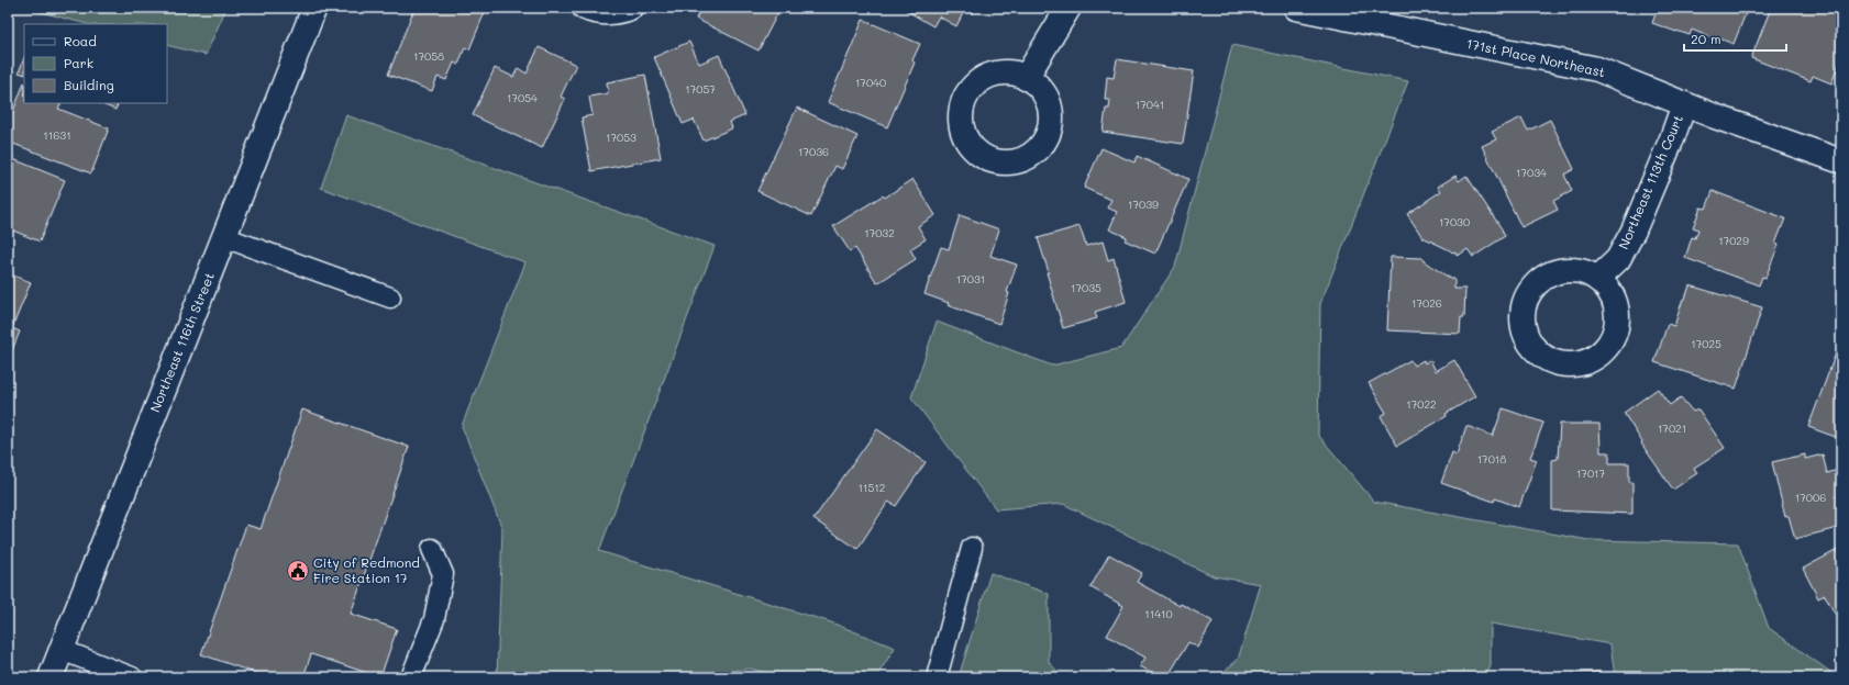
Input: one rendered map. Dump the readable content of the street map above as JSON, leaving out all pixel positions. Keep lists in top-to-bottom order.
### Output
{
  "streets": {
    "street": ["171st Place Northeast", "Northeast 113th Court", "Northeast 116th Street"]
  },
  "crossings": [
    ["171st Place Northeast", "Northeast 113th Court"]
  ],
  "places": {
    "public building": ["City of Redmond Fire Station 17"]
  },
  "house_numbers": [
    "17058",
    "17040",
    "17057",
    "17054",
    "17041",
    "11631",
    "17053",
    "17036",
    "17034",
    "17039",
    "17030",
    "17032",
    "17029",
    "17031",
    "17035",
    "17026",
    "17025",
    "17022",
    "17021",
    "17018",
    "17017",
    "11512",
    "17006",
    "11410"
  ],
  "legend": ["Road", "Park", "Building"],
  "scale_bar": "20 m"
}
